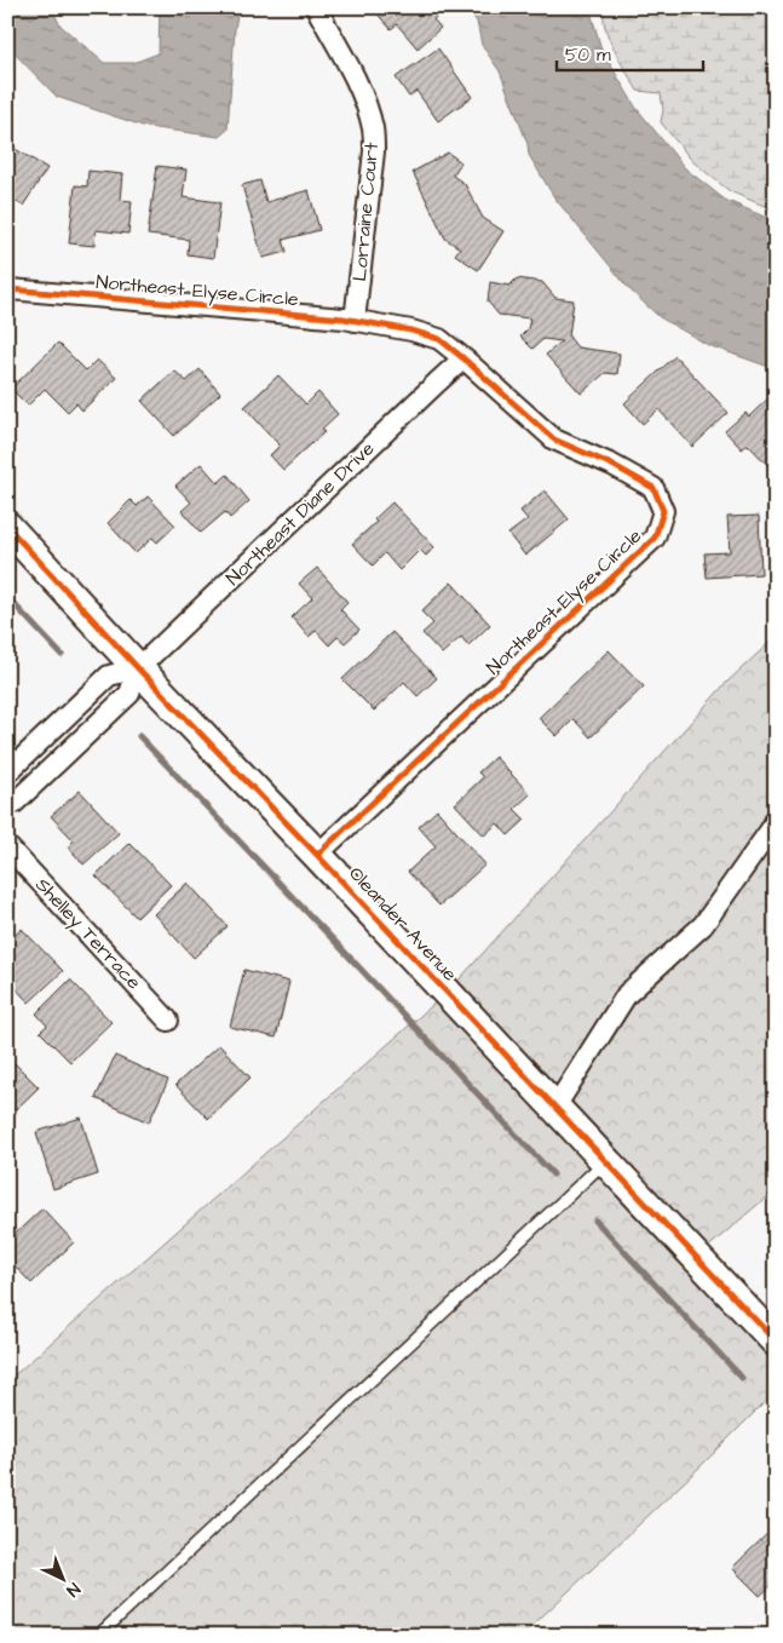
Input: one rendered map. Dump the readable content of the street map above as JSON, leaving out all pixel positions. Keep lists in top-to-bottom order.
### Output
{
  "streets": {
    "street": [
      "Lorraine Court",
      "Northeast Elyse Circle",
      "Northeast Diane Drive",
      "Oleander Avenue",
      "Shelley Terrace"
    ]
  },
  "crossings": [
    ["Lorraine Court", "Northeast Elyse Circle"],
    ["Northeast Elyse Circle", "Northeast Diane Drive"],
    ["Northeast Elyse Circle", "Oleander Avenue"],
    ["Northeast Diane Drive", "Oleander Avenue"]
  ],
  "scale_bar": "50 m",
  "north": "bottom right"
}
